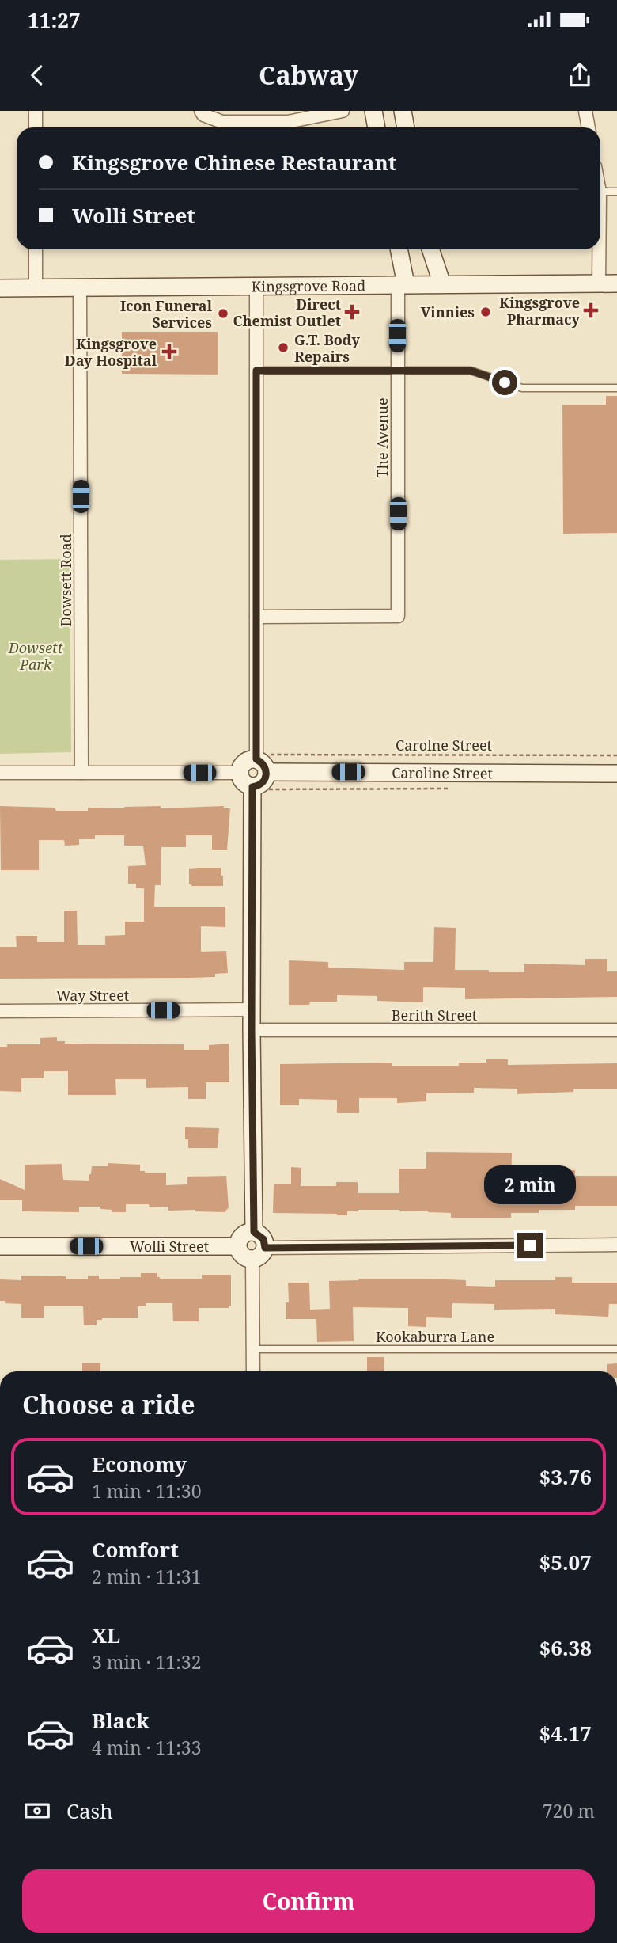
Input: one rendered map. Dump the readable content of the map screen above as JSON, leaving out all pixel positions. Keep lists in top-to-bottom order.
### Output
{
  "streets": {
    "street": [
      "Kingsgrove Road",
      "The Avenue",
      "Dowsett Road",
      "Caroline Street",
      "Way Street",
      "Berith Street",
      "Wolli Street"
    ],
    "lane": ["Kookaburra Lane"],
    "path": ["Carolne Street"]
  },
  "crossings": [
    ["Kingsgrove Road", "The Avenue"],
    ["Kingsgrove Road", "Dowsett Road"],
    ["Carolne Street", "Caroline Street"]
  ],
  "parks": ["Dowsett Park"],
  "places": {
    "health": ["Kingsgrove Pharmacy", "Direct Chemist Outlet", "Kingsgrove Day Hospital"],
    "other": ["Vinnies", "Icon Funeral Services", "G.T. Body Repairs"]
  },
  "page": {
    "status": "11:27",
    "header": "Cabway",
    "banner": ["Kingsgrove Chinese Restaurant", "Wolli Street"],
    "bubble": "2 min",
    "heading": "Choose a ride",
    "list": [
      {
        "name": "Economy",
        "note": "1 min · 11:30",
        "value": "$3.76"
      },
      {
        "name": "Comfort",
        "note": "2 min · 11:31",
        "value": "$5.07"
      },
      {
        "name": "XL",
        "note": "3 min · 11:32",
        "value": "$6.38"
      },
      {
        "name": "Black",
        "note": "4 min · 11:33",
        "value": "$4.17"
      }
    ],
    "pay": ["Cash", "720 m"],
    "buttons": "Confirm"
  }
}
